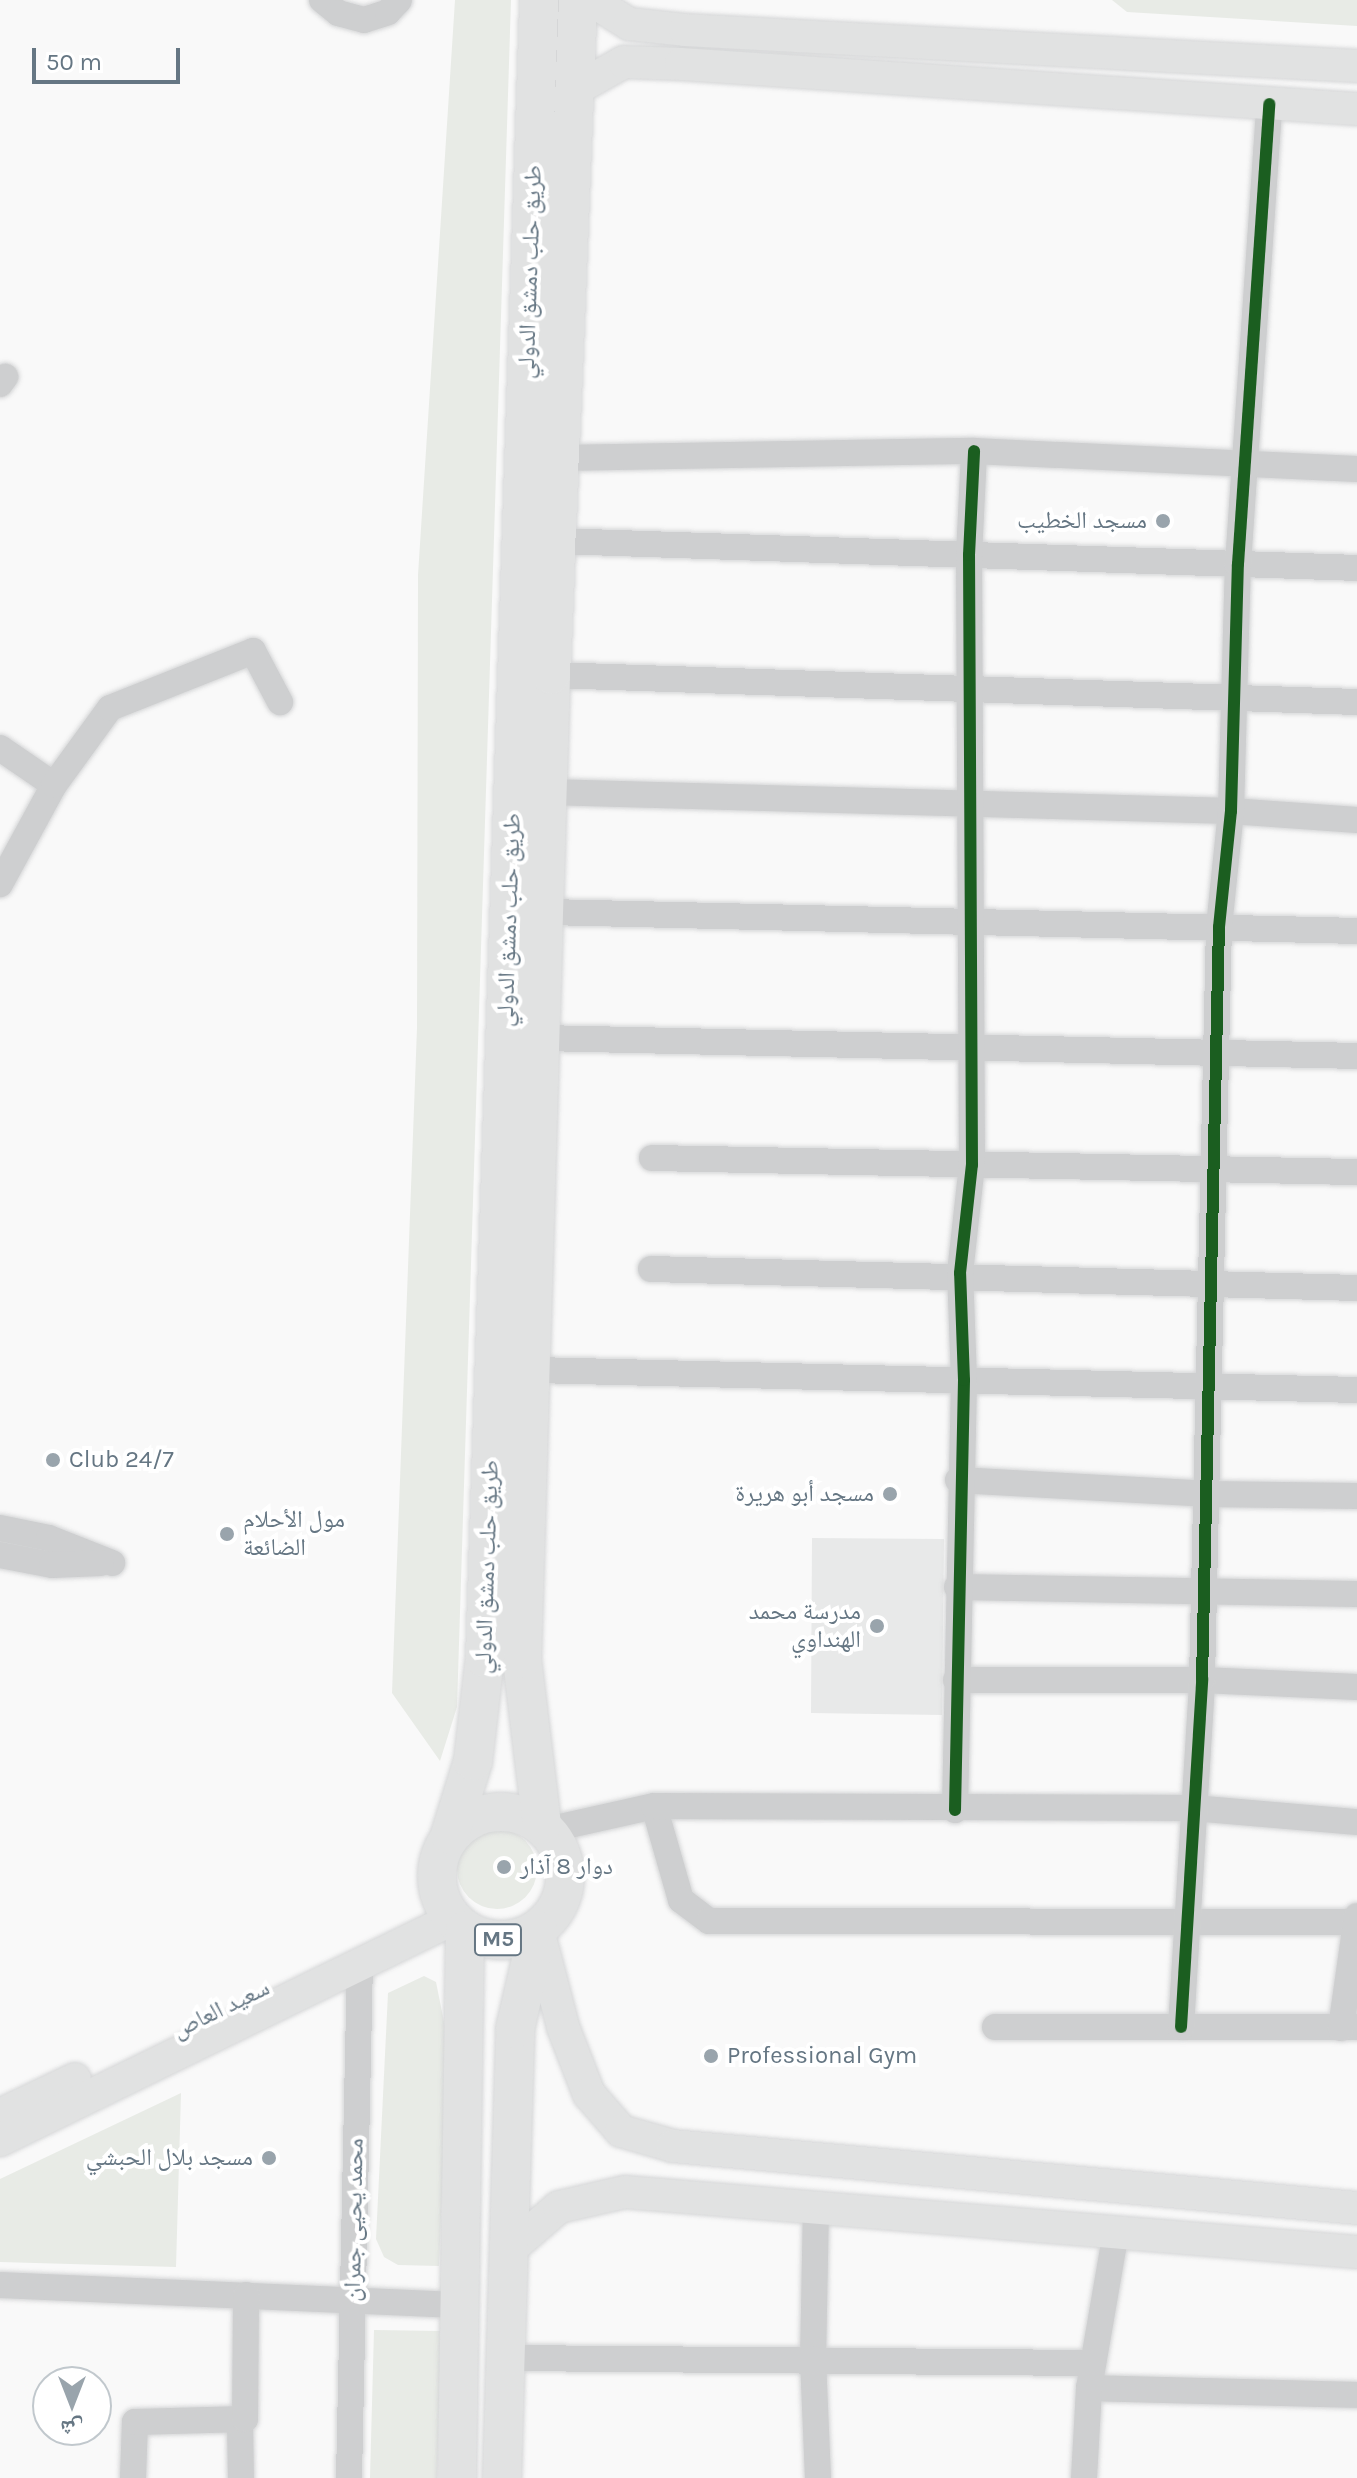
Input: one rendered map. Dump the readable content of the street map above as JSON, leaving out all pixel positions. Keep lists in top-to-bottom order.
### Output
{
  "streets": {
    "highway": ["طريق حلب دمشق الدولي", "M5"],
    "main road": ["سعيد العاص"],
    "street": ["محمد يحيى جمران"]
  },
  "crossings": [
    ["طريق حلب دمشق الدولي", "M5"],
    ["طريق حلب دمشق الدولي", "سعيد العاص"],
    ["M5", "سعيد العاص"]
  ],
  "places": [
    "مسجد الخطيب",
    "Club 24/7",
    "مسجد أبو هريرة",
    "مول الأحلام الضائعة",
    "مدرسة محمد الهنداوي",
    "دوار 8 آذار",
    "Professional Gym",
    "مسجد بلال الحبشي"
  ],
  "scale_bar": "50 m",
  "north": "bottom"
}
